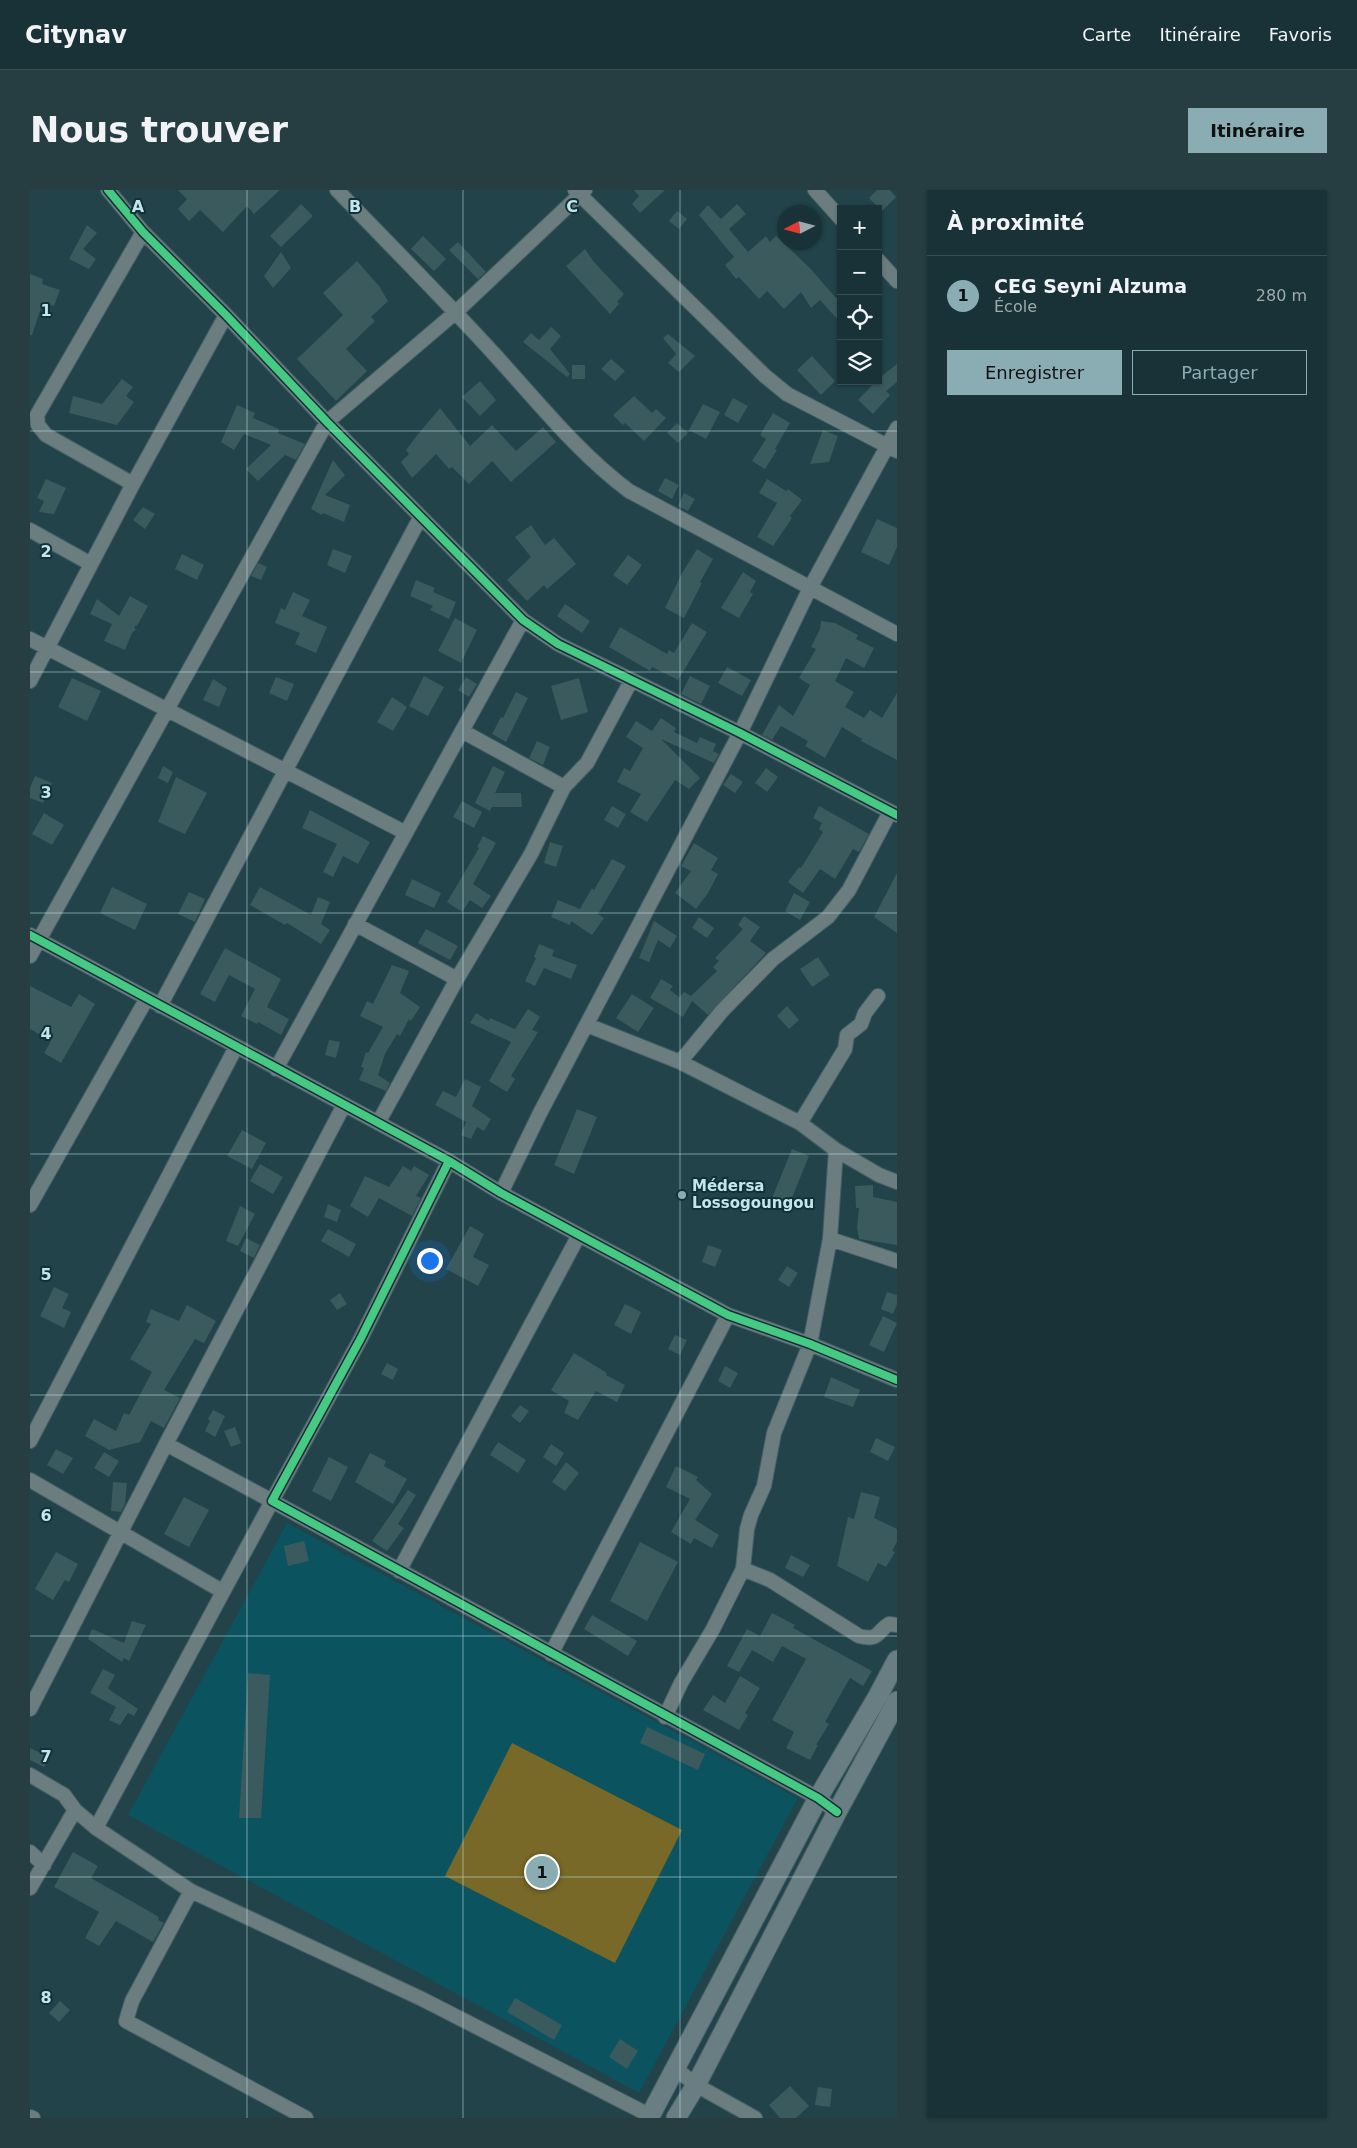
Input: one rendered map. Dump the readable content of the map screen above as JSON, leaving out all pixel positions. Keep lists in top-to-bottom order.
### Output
{
  "places": ["Médersa Lossogoungou"],
  "north": "left",
  "page": {
    "header": "Citynav",
    "nav": ["Carte", "Itinéraire", "Favoris"],
    "buttons": [
      "Itinéraire",
      ["Enregistrer", "Partager"]
    ],
    "title": "Nous trouver",
    "heading": "À proximité",
    "map_buttons": ["+", "−"],
    "list": [
      {
        "mark": "1",
        "name": "CEG Seyni Alzuma",
        "note": "École",
        "value": "280 m"
      }
    ],
    "pins": "1"
  },
  "grid": {
    "columns": ["A", "B", "C"],
    "rows": [
      "1",
      "2",
      "3",
      "4",
      "5",
      "6",
      "7",
      "8"
    ]
  }
}
